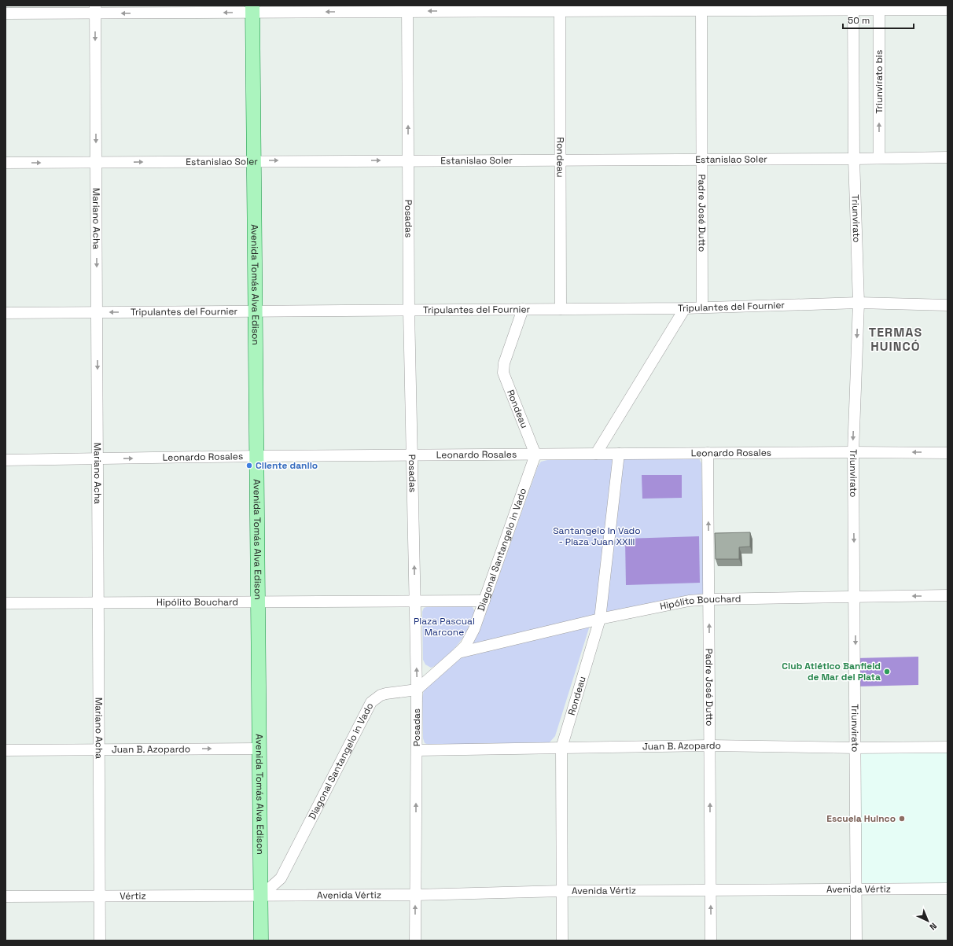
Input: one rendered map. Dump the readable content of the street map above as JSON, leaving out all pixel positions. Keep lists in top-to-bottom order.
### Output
{
  "streets": {
    "main road": ["Avenida Tomás Alva Edison"],
    "street": [
      "Triunvirato bis",
      "Rondeau",
      "Estanislao Soler",
      "Padre José Dutto",
      "Mariano Acha",
      "Posadas",
      "Triunvirato",
      "Tripulantes del Fournier",
      "Leonardo Rosales",
      "Diagonal Santangelo in Vado",
      "Hipólito Bouchard",
      "Juan B. Azopardo",
      "Avenida Vértiz",
      "Vértiz"
    ]
  },
  "crossings": [
    ["Triunvirato bis", "Estanislao Soler"],
    ["Rondeau", "Estanislao Soler"],
    ["Rondeau", "Tripulantes del Fournier"],
    ["Rondeau", "Leonardo Rosales"],
    ["Rondeau", "Diagonal Santangelo in Vado"],
    ["Rondeau", "Hipólito Bouchard"],
    ["Rondeau", "Juan B. Azopardo"],
    ["Rondeau", "Avenida Vértiz"],
    ["Estanislao Soler", "Padre José Dutto"],
    ["Estanislao Soler", "Mariano Acha"],
    ["Estanislao Soler", "Posadas"],
    ["Estanislao Soler", "Triunvirato"],
    ["Estanislao Soler", "Avenida Tomás Alva Edison"],
    ["Padre José Dutto", "Tripulantes del Fournier"],
    ["Padre José Dutto", "Leonardo Rosales"],
    ["Padre José Dutto", "Hipólito Bouchard"],
    ["Padre José Dutto", "Juan B. Azopardo"],
    ["Padre José Dutto", "Avenida Vértiz"],
    ["Mariano Acha", "Tripulantes del Fournier"],
    ["Mariano Acha", "Leonardo Rosales"],
    ["Mariano Acha", "Hipólito Bouchard"],
    ["Mariano Acha", "Juan B. Azopardo"],
    ["Mariano Acha", "Vértiz"],
    ["Posadas", "Tripulantes del Fournier"],
    ["Posadas", "Leonardo Rosales"],
    ["Posadas", "Diagonal Santangelo in Vado"],
    ["Posadas", "Hipólito Bouchard"],
    ["Posadas", "Juan B. Azopardo"],
    ["Posadas", "Avenida Vértiz"],
    ["Triunvirato", "Tripulantes del Fournier"],
    ["Triunvirato", "Leonardo Rosales"],
    ["Triunvirato", "Hipólito Bouchard"],
    ["Triunvirato", "Juan B. Azopardo"],
    ["Triunvirato", "Avenida Vértiz"],
    ["Avenida Tomás Alva Edison", "Tripulantes del Fournier"],
    ["Avenida Tomás Alva Edison", "Leonardo Rosales"],
    ["Avenida Tomás Alva Edison", "Diagonal Santangelo in Vado"],
    ["Avenida Tomás Alva Edison", "Hipólito Bouchard"],
    ["Avenida Tomás Alva Edison", "Juan B. Azopardo"],
    ["Avenida Tomás Alva Edison", "Avenida Vértiz"],
    ["Avenida Tomás Alva Edison", "Vértiz"],
    ["Leonardo Rosales", "Diagonal Santangelo in Vado"],
    ["Diagonal Santangelo in Vado", "Hipólito Bouchard"],
    ["Diagonal Santangelo in Vado", "Avenida Vértiz"],
    ["Diagonal Santangelo in Vado", "Vértiz"],
    ["Avenida Vértiz", "Vértiz"]
  ],
  "one_way": [
    "Triunvirato bis",
    "Estanislao Soler",
    "Padre José Dutto",
    "Mariano Acha",
    "Posadas",
    "Triunvirato"
  ],
  "districts": ["TERMAS HUINCÓ"],
  "parks": ["Santangelo In Vado - Plaza Juan XXIII", "Plaza Pascual Marcone"],
  "places": ["Cliente danilo", "Club Atlético Banfield de Mar del Plata", "Escuela Huinco"],
  "scale_bar": "50 m",
  "north": "bottom right"
}
